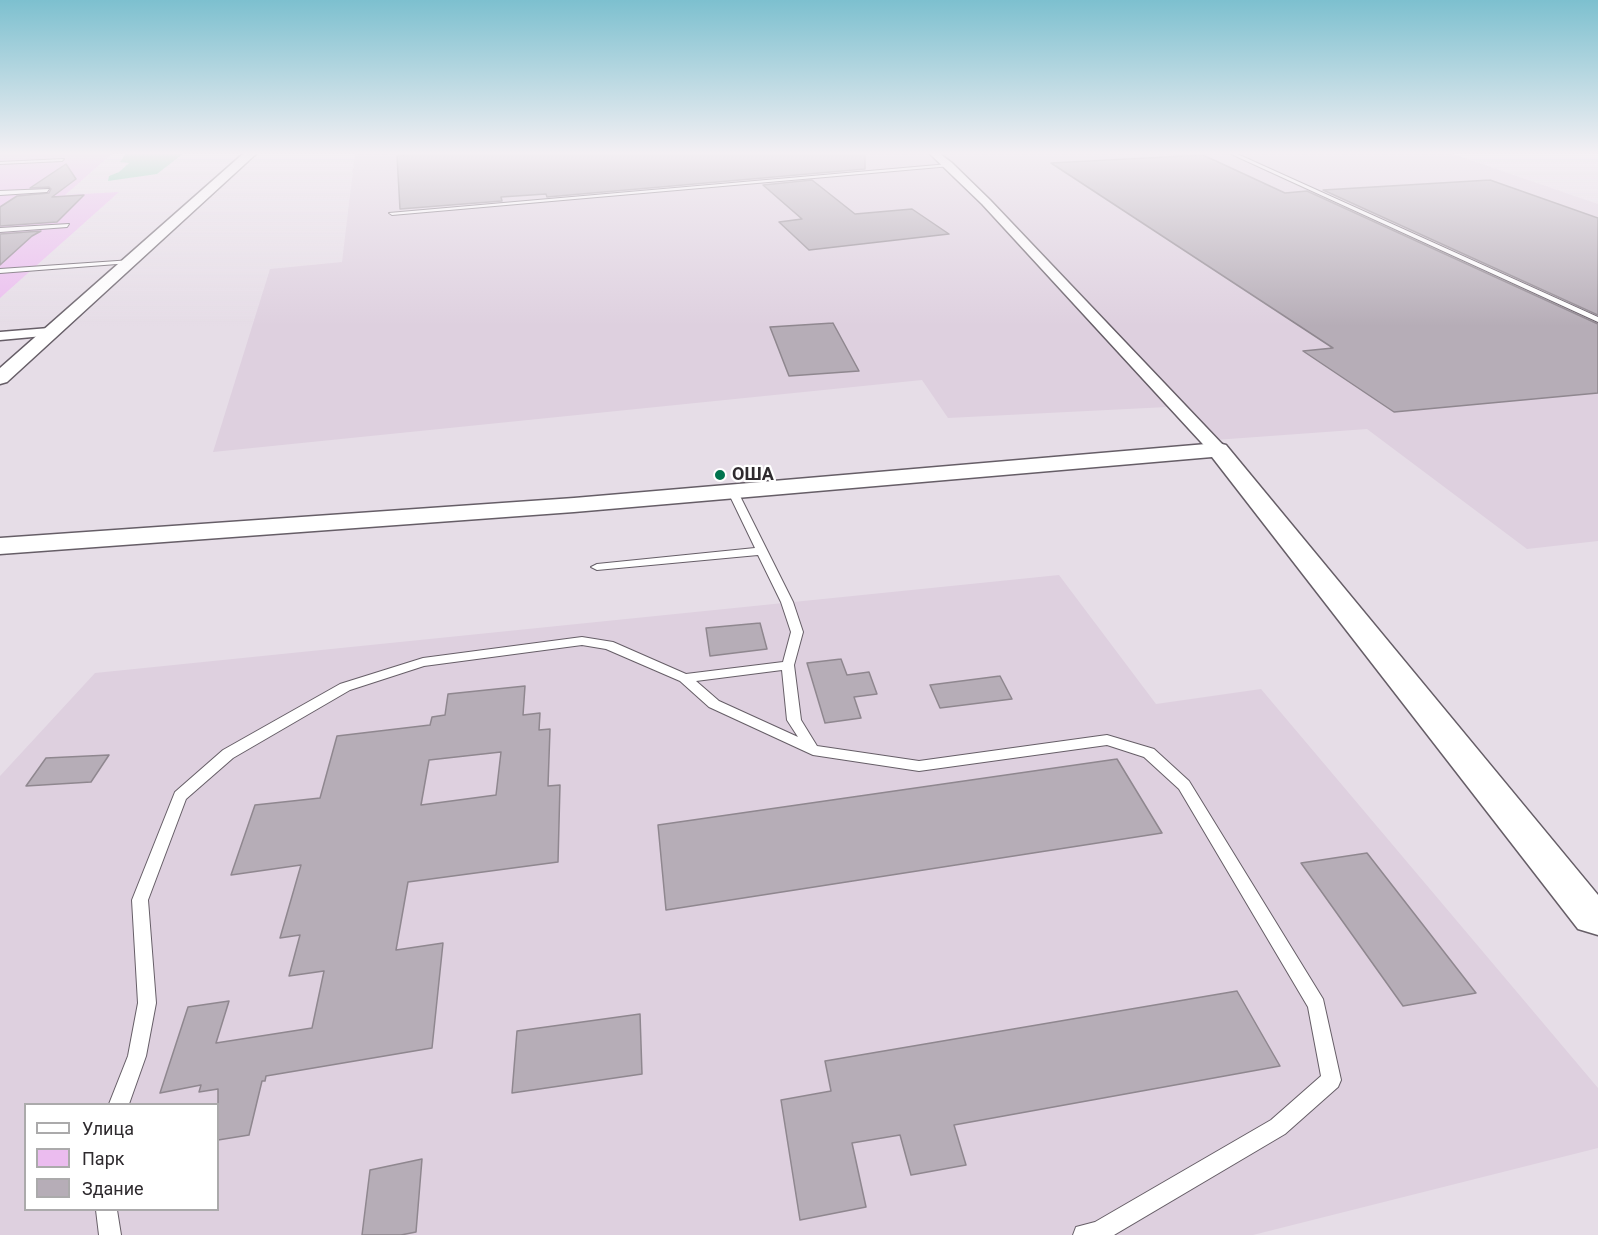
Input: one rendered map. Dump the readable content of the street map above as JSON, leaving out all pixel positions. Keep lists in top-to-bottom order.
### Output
{
  "places": ["ОША"],
  "legend": ["Улица", "Парк", "Здание"]
}
